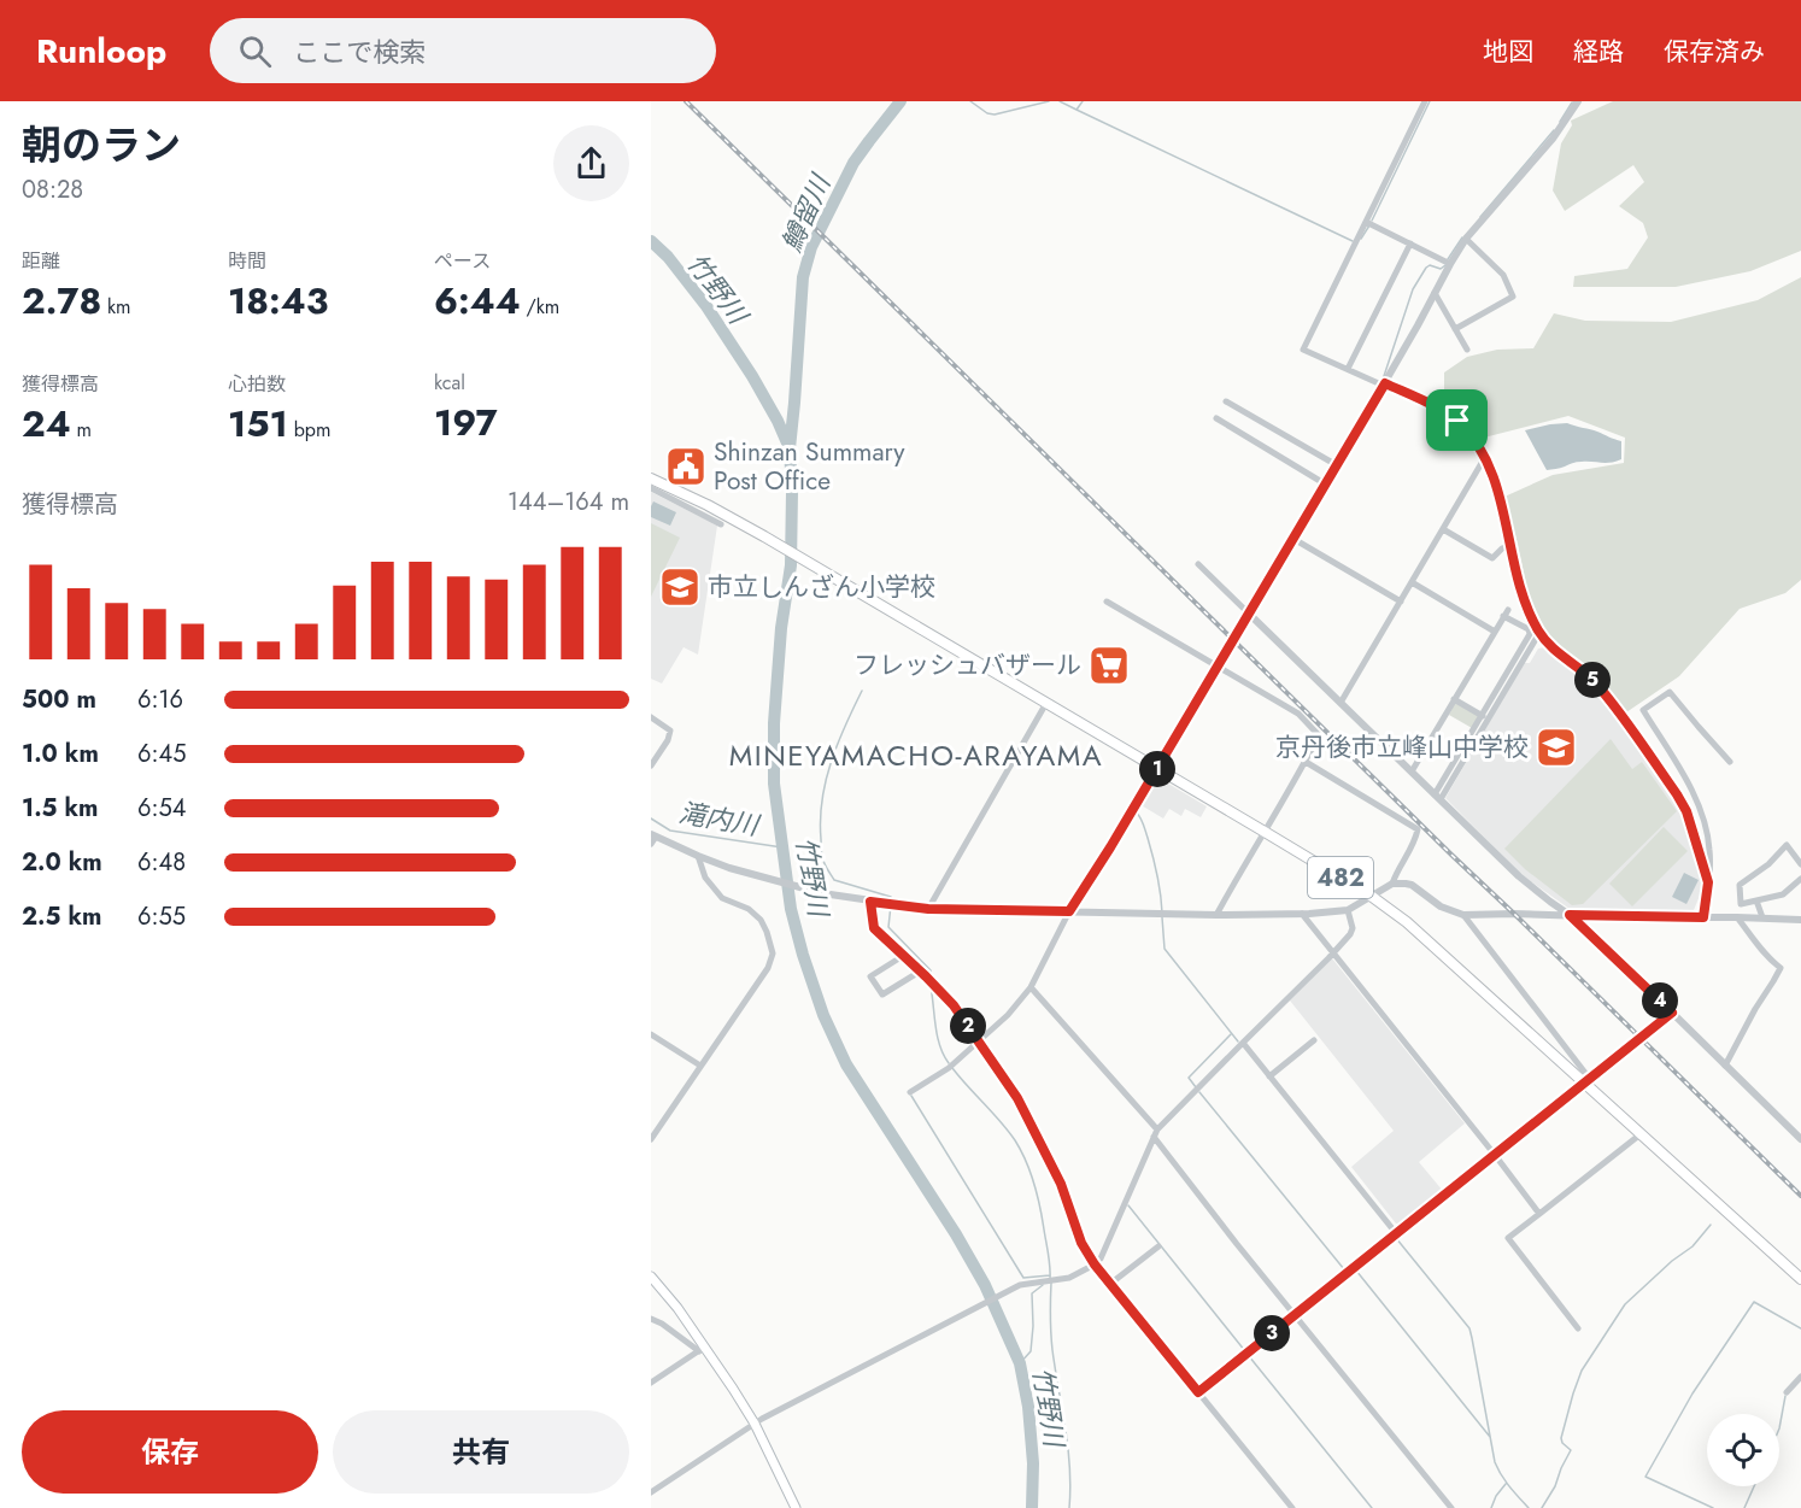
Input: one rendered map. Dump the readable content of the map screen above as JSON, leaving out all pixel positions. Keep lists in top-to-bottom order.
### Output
{
  "streets": {
    "highway": ["482"]
  },
  "districts": ["MINEYAMACHO-ARAYAMA"],
  "water": ["鱒留川", "竹野川", "滝内川"],
  "places": {
    "public building": ["Shinzan Summary Post Office"],
    "school or university": ["市立しんざん小学校", "京丹後市立峰山中学校"],
    "supermarket": ["フレッシュバザール"]
  },
  "page": {
    "header": "Runloop",
    "search": "ここで検索",
    "nav": ["地図", "経路", "保存済み"],
    "heading": ["朝のラン", "08:28"],
    "stats": [
      ["距離", "2.78 km"],
      ["時間", "18:43"],
      ["ペース", "6:44 /km"],
      ["獲得標高", "24 m"],
      ["心拍数", "151 bpm"],
      ["kcal", "197"]
    ],
    "chart": ["獲得標高", "144–164 m"],
    "pins": [
      "5",
      "1",
      "4",
      "2",
      "3"
    ],
    "list": [
      {
        "name": "500 m",
        "note": "6:16"
      },
      {
        "name": "1.0 km",
        "note": "6:45"
      },
      {
        "name": "1.5 km",
        "note": "6:54"
      },
      {
        "name": "2.0 km",
        "note": "6:48"
      },
      {
        "name": "2.5 km",
        "note": "6:55"
      }
    ],
    "buttons": ["保存", "共有"]
  }
}
